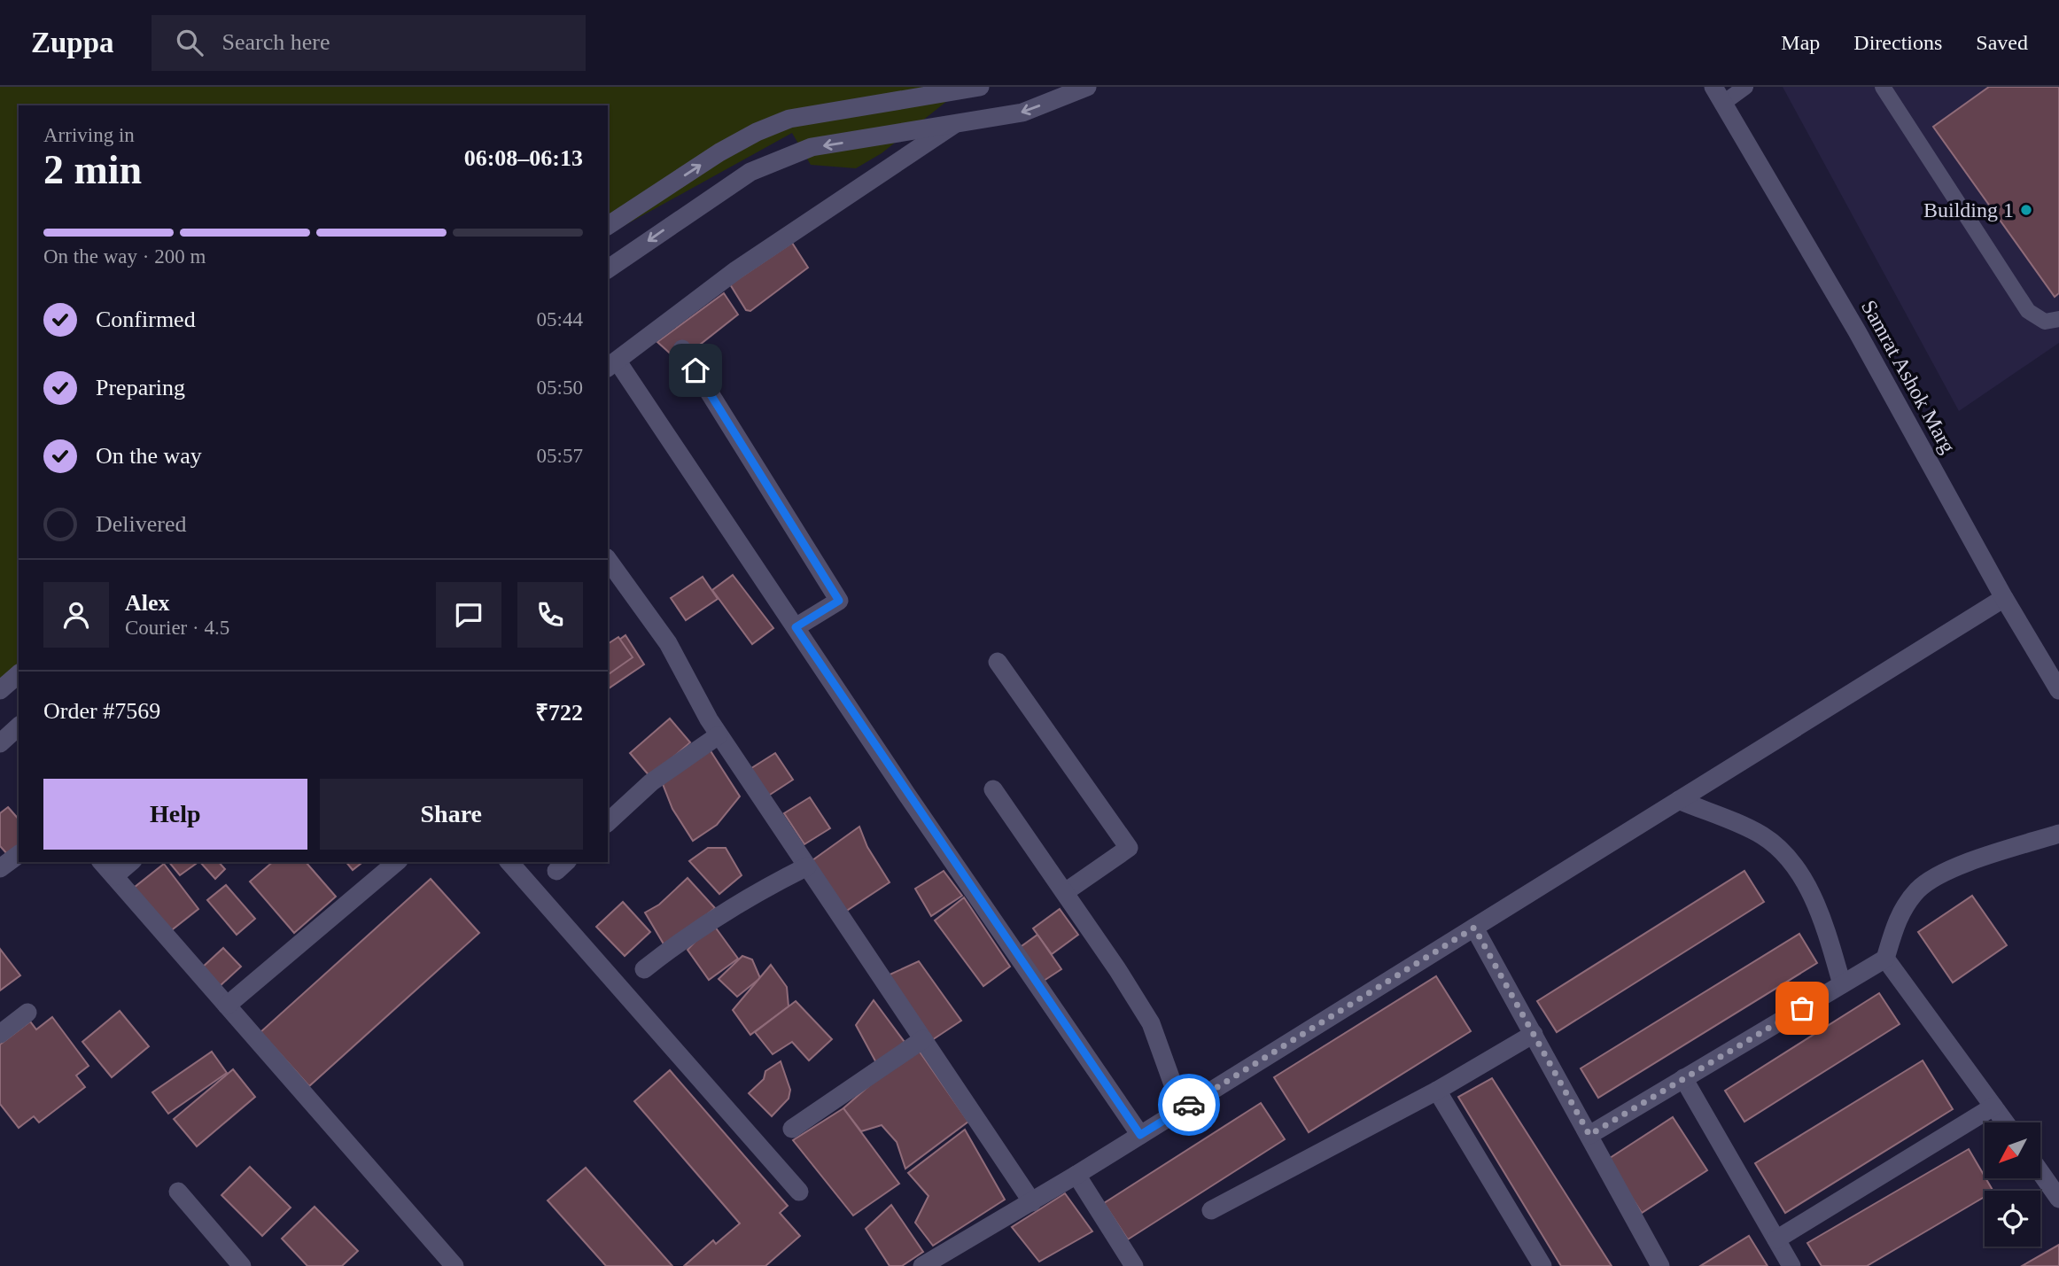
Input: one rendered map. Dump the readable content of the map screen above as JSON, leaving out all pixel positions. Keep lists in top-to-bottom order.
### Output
{
  "streets": {
    "street": ["Samrat Ashok Marg"]
  },
  "places": ["Building 1"],
  "north": "bottom left",
  "page": {
    "header": "Zuppa",
    "search": "Search here",
    "nav": ["Map", "Directions", "Saved"],
    "heading": ["2 min", "Arriving in", "06:08–06:13"],
    "panel": [
      "Alex",
      "Courier · 4.5",
      "Order #7569",
      "₹722"
    ],
    "bar": "On the way · 200 m",
    "list": [
      ["Confirmed", "05:44"],
      ["Preparing", "05:50"],
      ["On the way", "05:57"],
      "Delivered"
    ],
    "buttons": ["Help", "Share"]
  }
}
